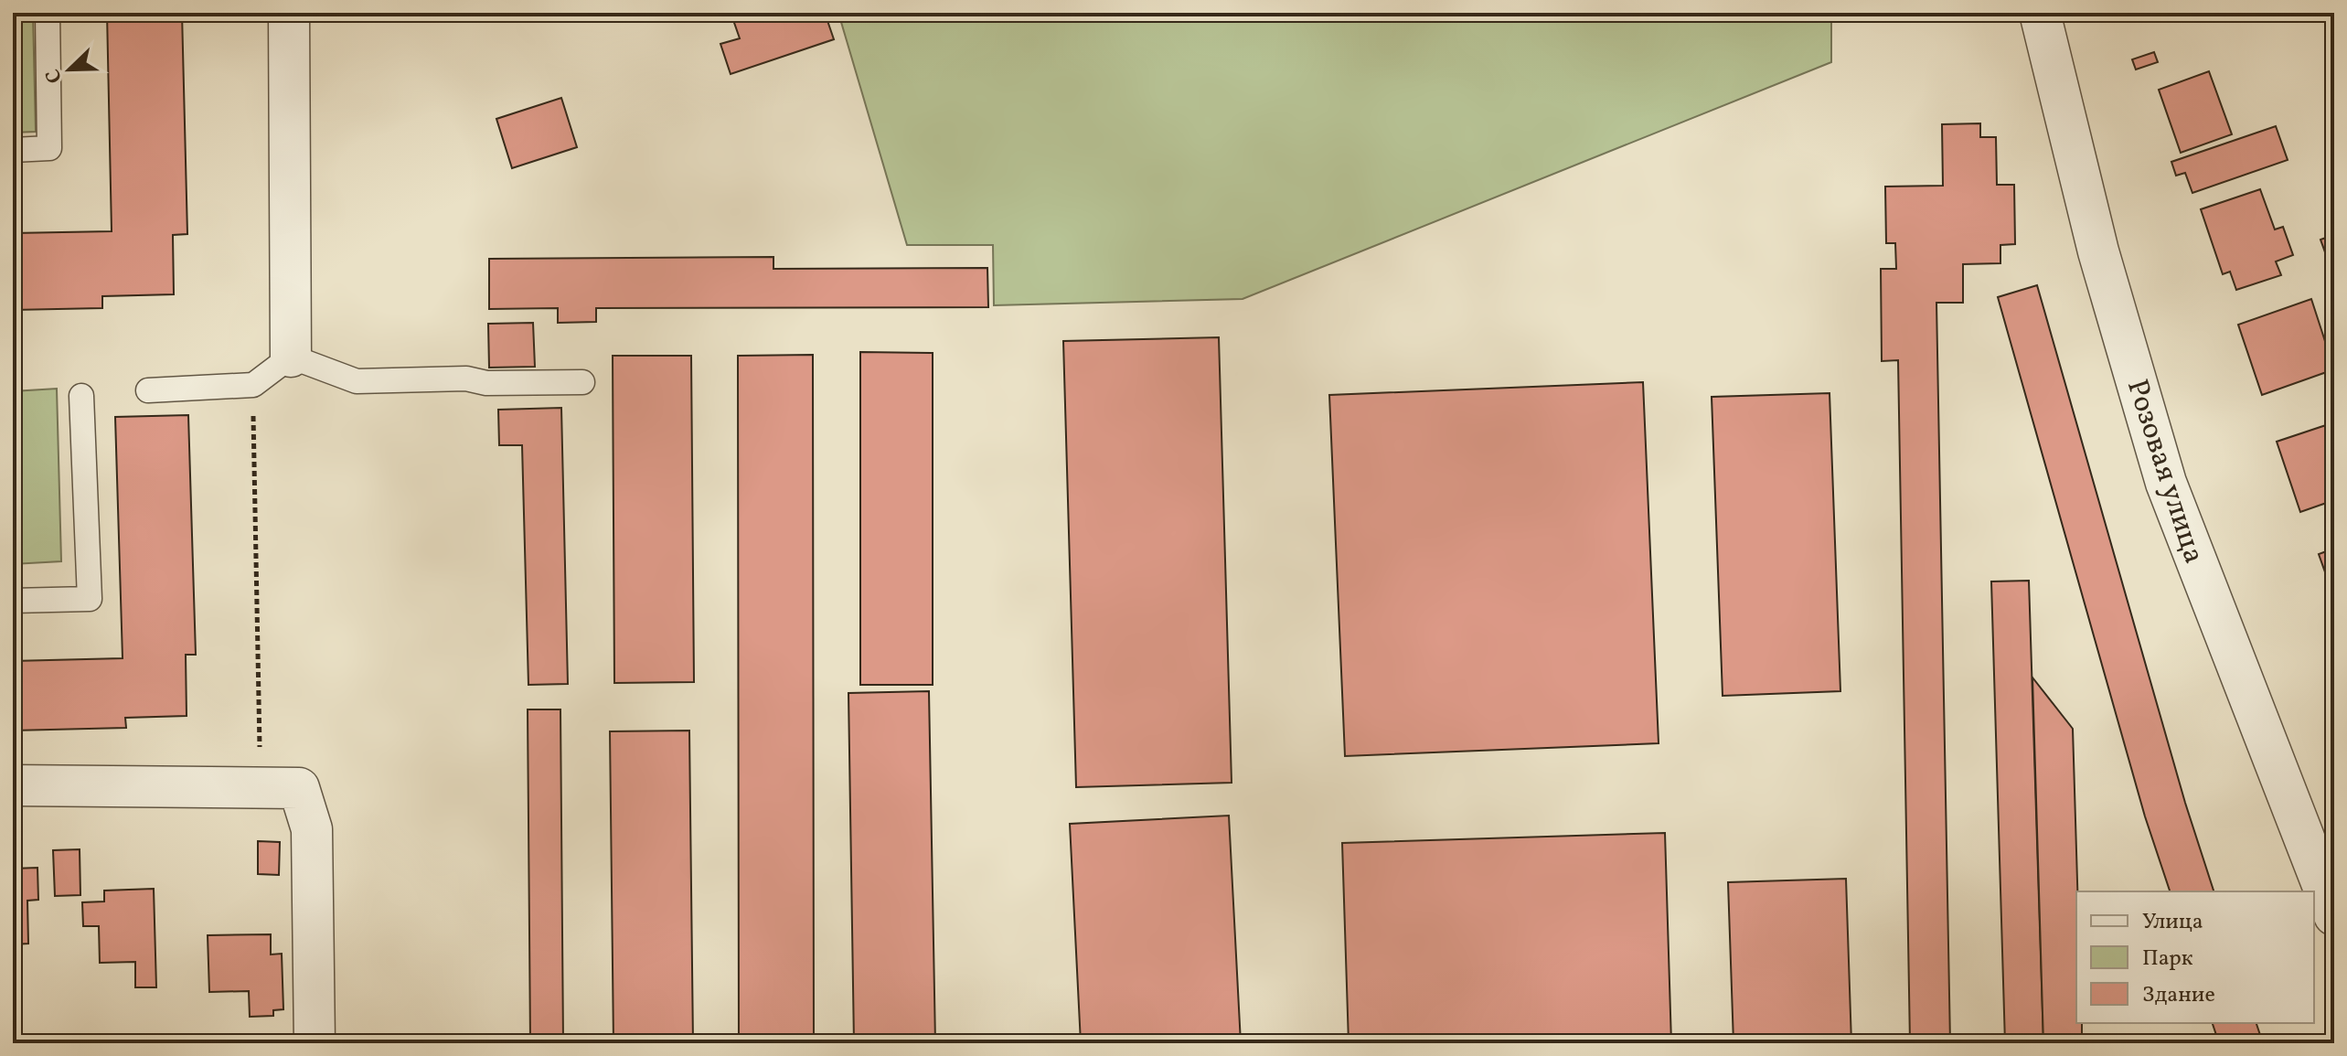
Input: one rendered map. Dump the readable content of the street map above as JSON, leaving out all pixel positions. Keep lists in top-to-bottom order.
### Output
{
  "streets": {
    "street": ["Розовая улица"]
  },
  "legend": ["Улица", "Парк", "Здание"],
  "north": "bottom left"
}
